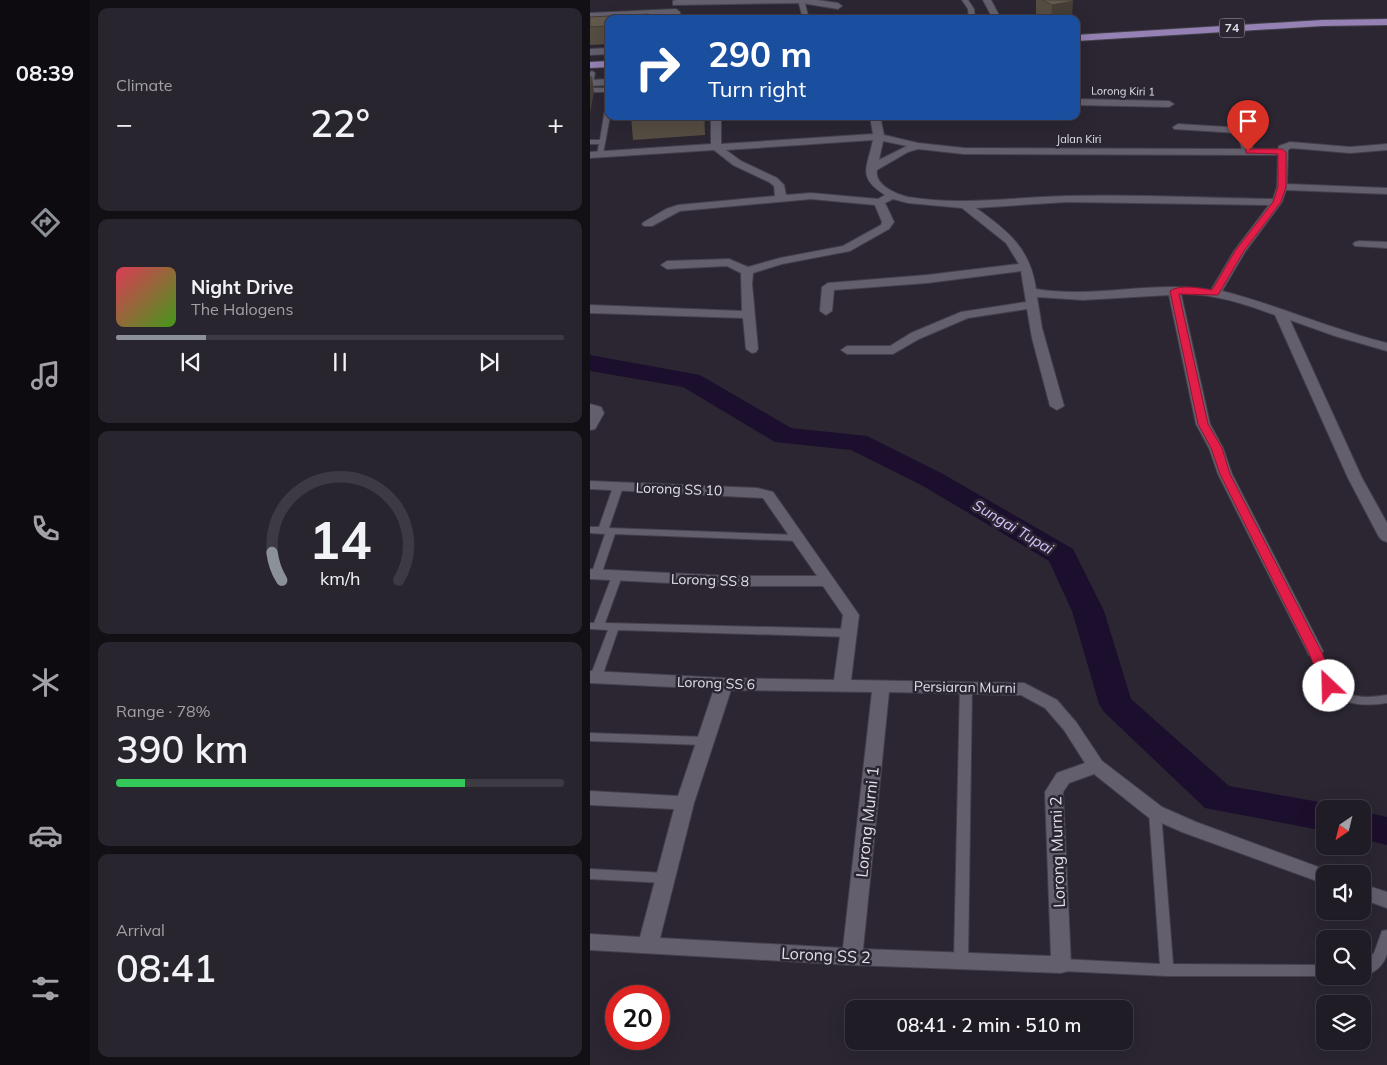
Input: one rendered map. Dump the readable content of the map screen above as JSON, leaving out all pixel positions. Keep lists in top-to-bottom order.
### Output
{
  "streets": {
    "main road": ["74"],
    "street": [
      "Lorong Kiri 1",
      "Jalan Kiri",
      "Lorong SS 10",
      "Lorong SS 8",
      "Lorong SS 6",
      "Persiaran Murni",
      "Lorong Murni 1",
      "Lorong Murni 2",
      "Lorong SS 2"
    ]
  },
  "crossings": [
    ["Lorong SS 6", "Persiaran Murni"],
    ["Persiaran Murni", "Lorong Murni 1"],
    ["Persiaran Murni", "Lorong Murni 2"],
    ["Lorong Murni 1", "Lorong SS 2"],
    ["Lorong Murni 2", "Lorong SS 2"]
  ],
  "water": ["Sungai Tupai"],
  "north": "bottom left",
  "page": {
    "tabs": "08:39",
    "tile": [
      "Climate",
      ["Range · 78%", "390 km"],
      ["Arrival", "08:41"]
    ],
    "turn": ["290 m", "Turn right"],
    "heat": ["−", "22°", "+"],
    "song": ["Night Drive", "The Halogens"],
    "limit": "20",
    "trip": "08:41 · 2 min · 510 m",
    "gauge": ["14", "km/h"]
  }
}
